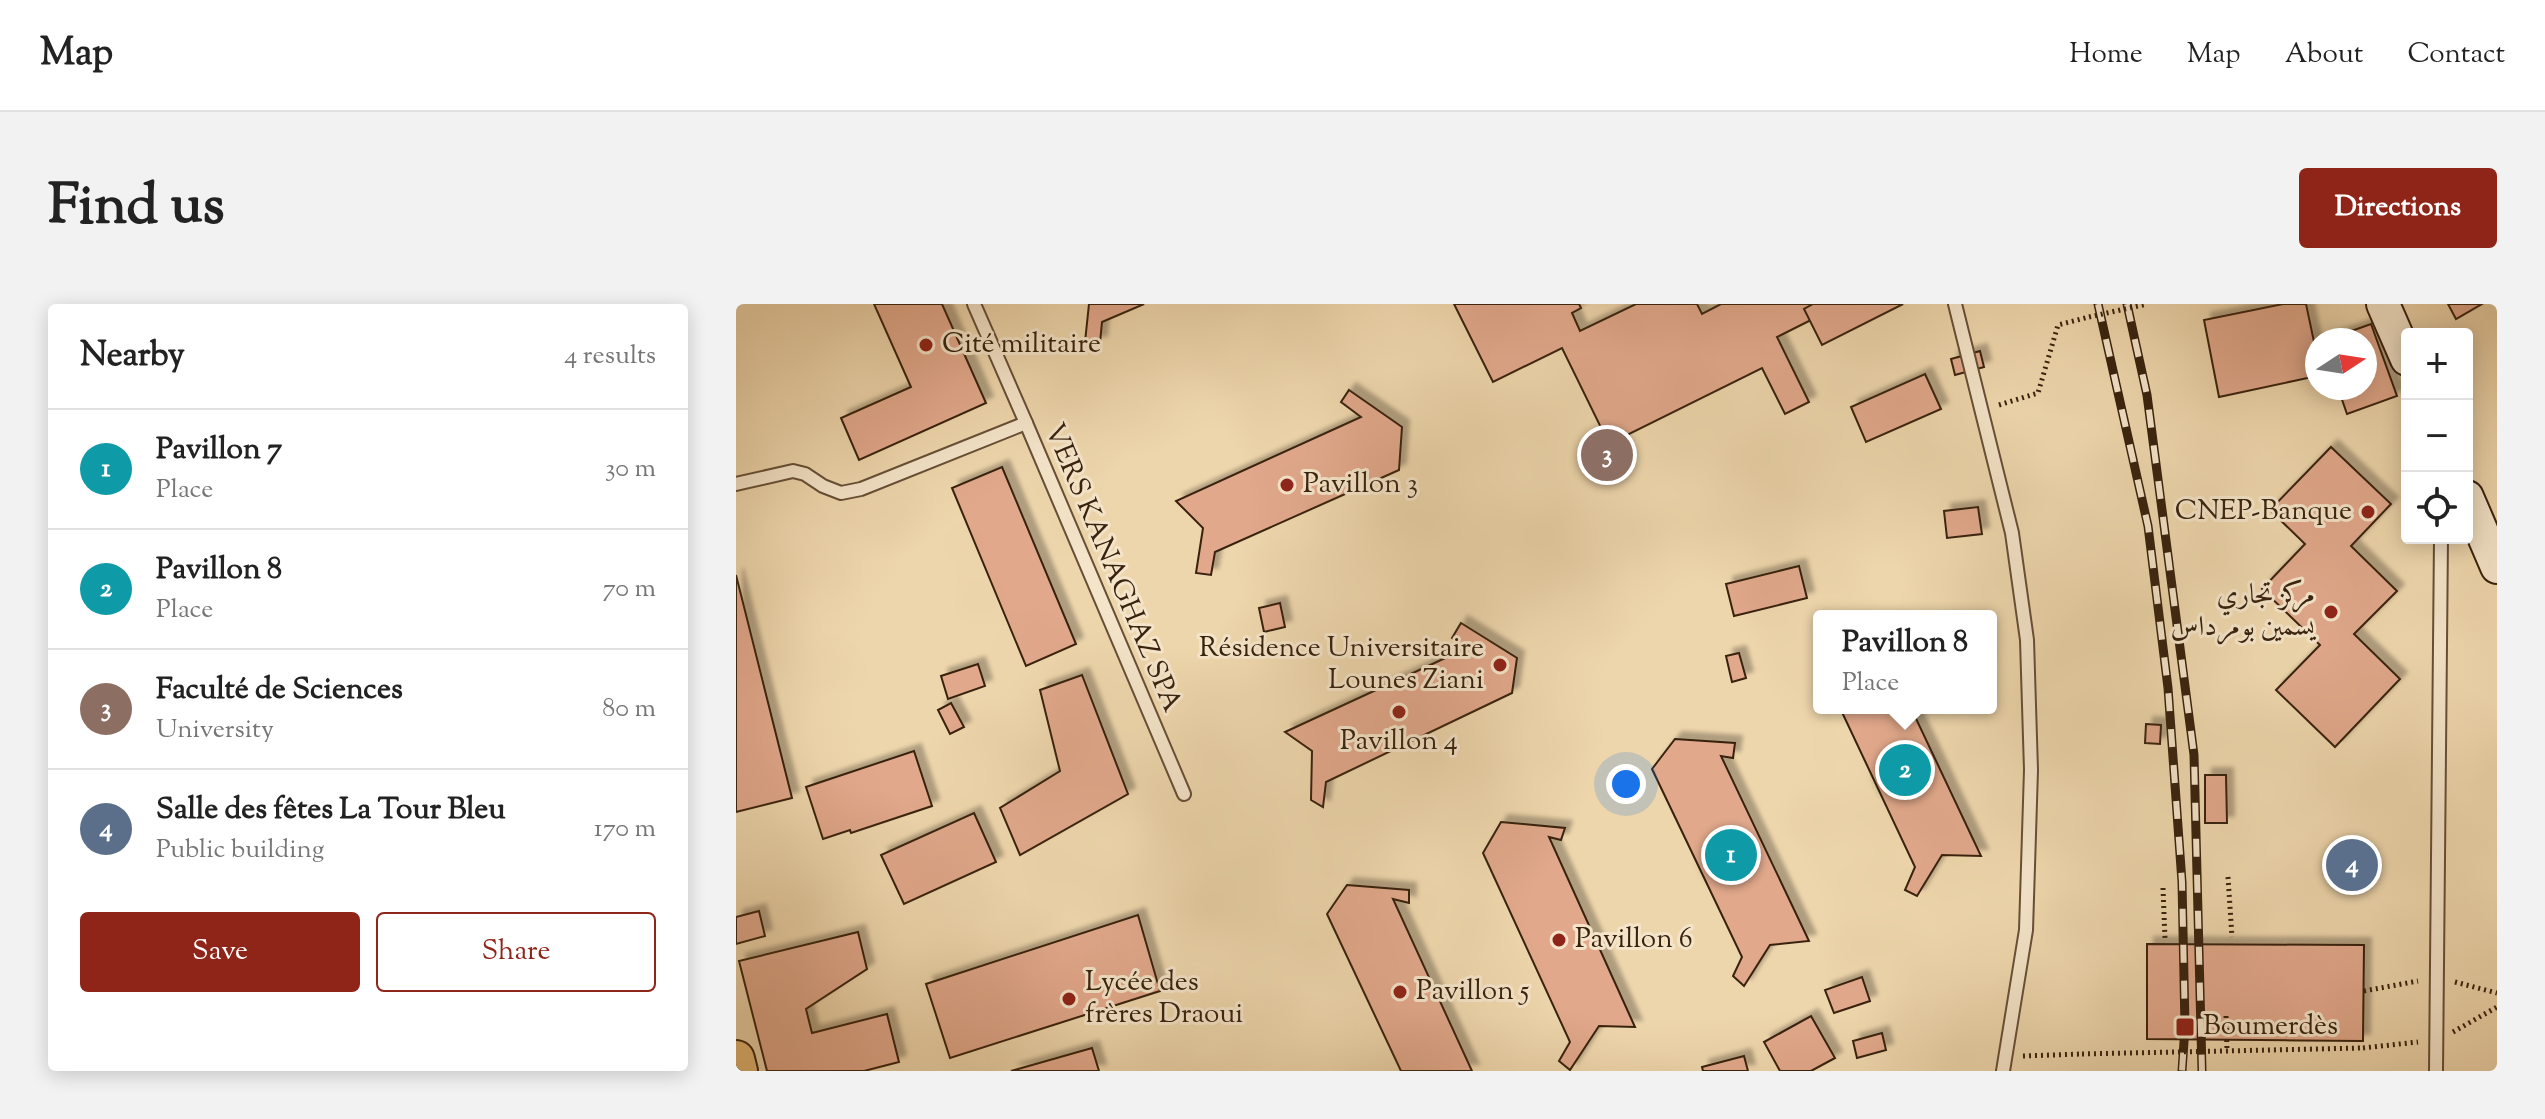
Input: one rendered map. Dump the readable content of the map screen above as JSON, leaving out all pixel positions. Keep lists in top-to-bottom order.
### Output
{
  "streets": {
    "lane": ["VERS KANAGHAZ SPA"]
  },
  "places": {
    "other": [
      "Cité militaire",
      "Pavillon 3",
      "CNEP-Banque",
      "مركز تجاري يسمين بومرداس",
      "Résidence Universitaire Lounes Ziani",
      "Pavillon 4",
      "Pavillon 6",
      "Pavillon 5",
      "Lycée des frères Draoui"
    ],
    "transit": ["Boumerdès"]
  },
  "north": "right",
  "page": {
    "header": "Map",
    "nav": [
      "Home",
      "Map",
      "About",
      "Contact"
    ],
    "title": "Find us",
    "buttons": [
      "Directions",
      ["Save", "Share"]
    ],
    "heading": ["Nearby", "4 results"],
    "map_buttons": ["+", "−"],
    "list": [
      {
        "mark": "1",
        "name": "Pavillon 7",
        "note": "Place",
        "value": "30 m"
      },
      {
        "mark": "2",
        "name": "Pavillon 8",
        "note": "Place",
        "value": "70 m"
      },
      {
        "mark": "3",
        "name": "Faculté de Sciences",
        "note": "University",
        "value": "80 m"
      },
      {
        "mark": "4",
        "name": "Salle des fêtes La Tour Bleu",
        "note": "Public building",
        "value": "170 m"
      }
    ],
    "pins": [
      "3",
      "2",
      "1",
      "4"
    ],
    "popup": ["Pavillon 8", "Place"]
  }
}
